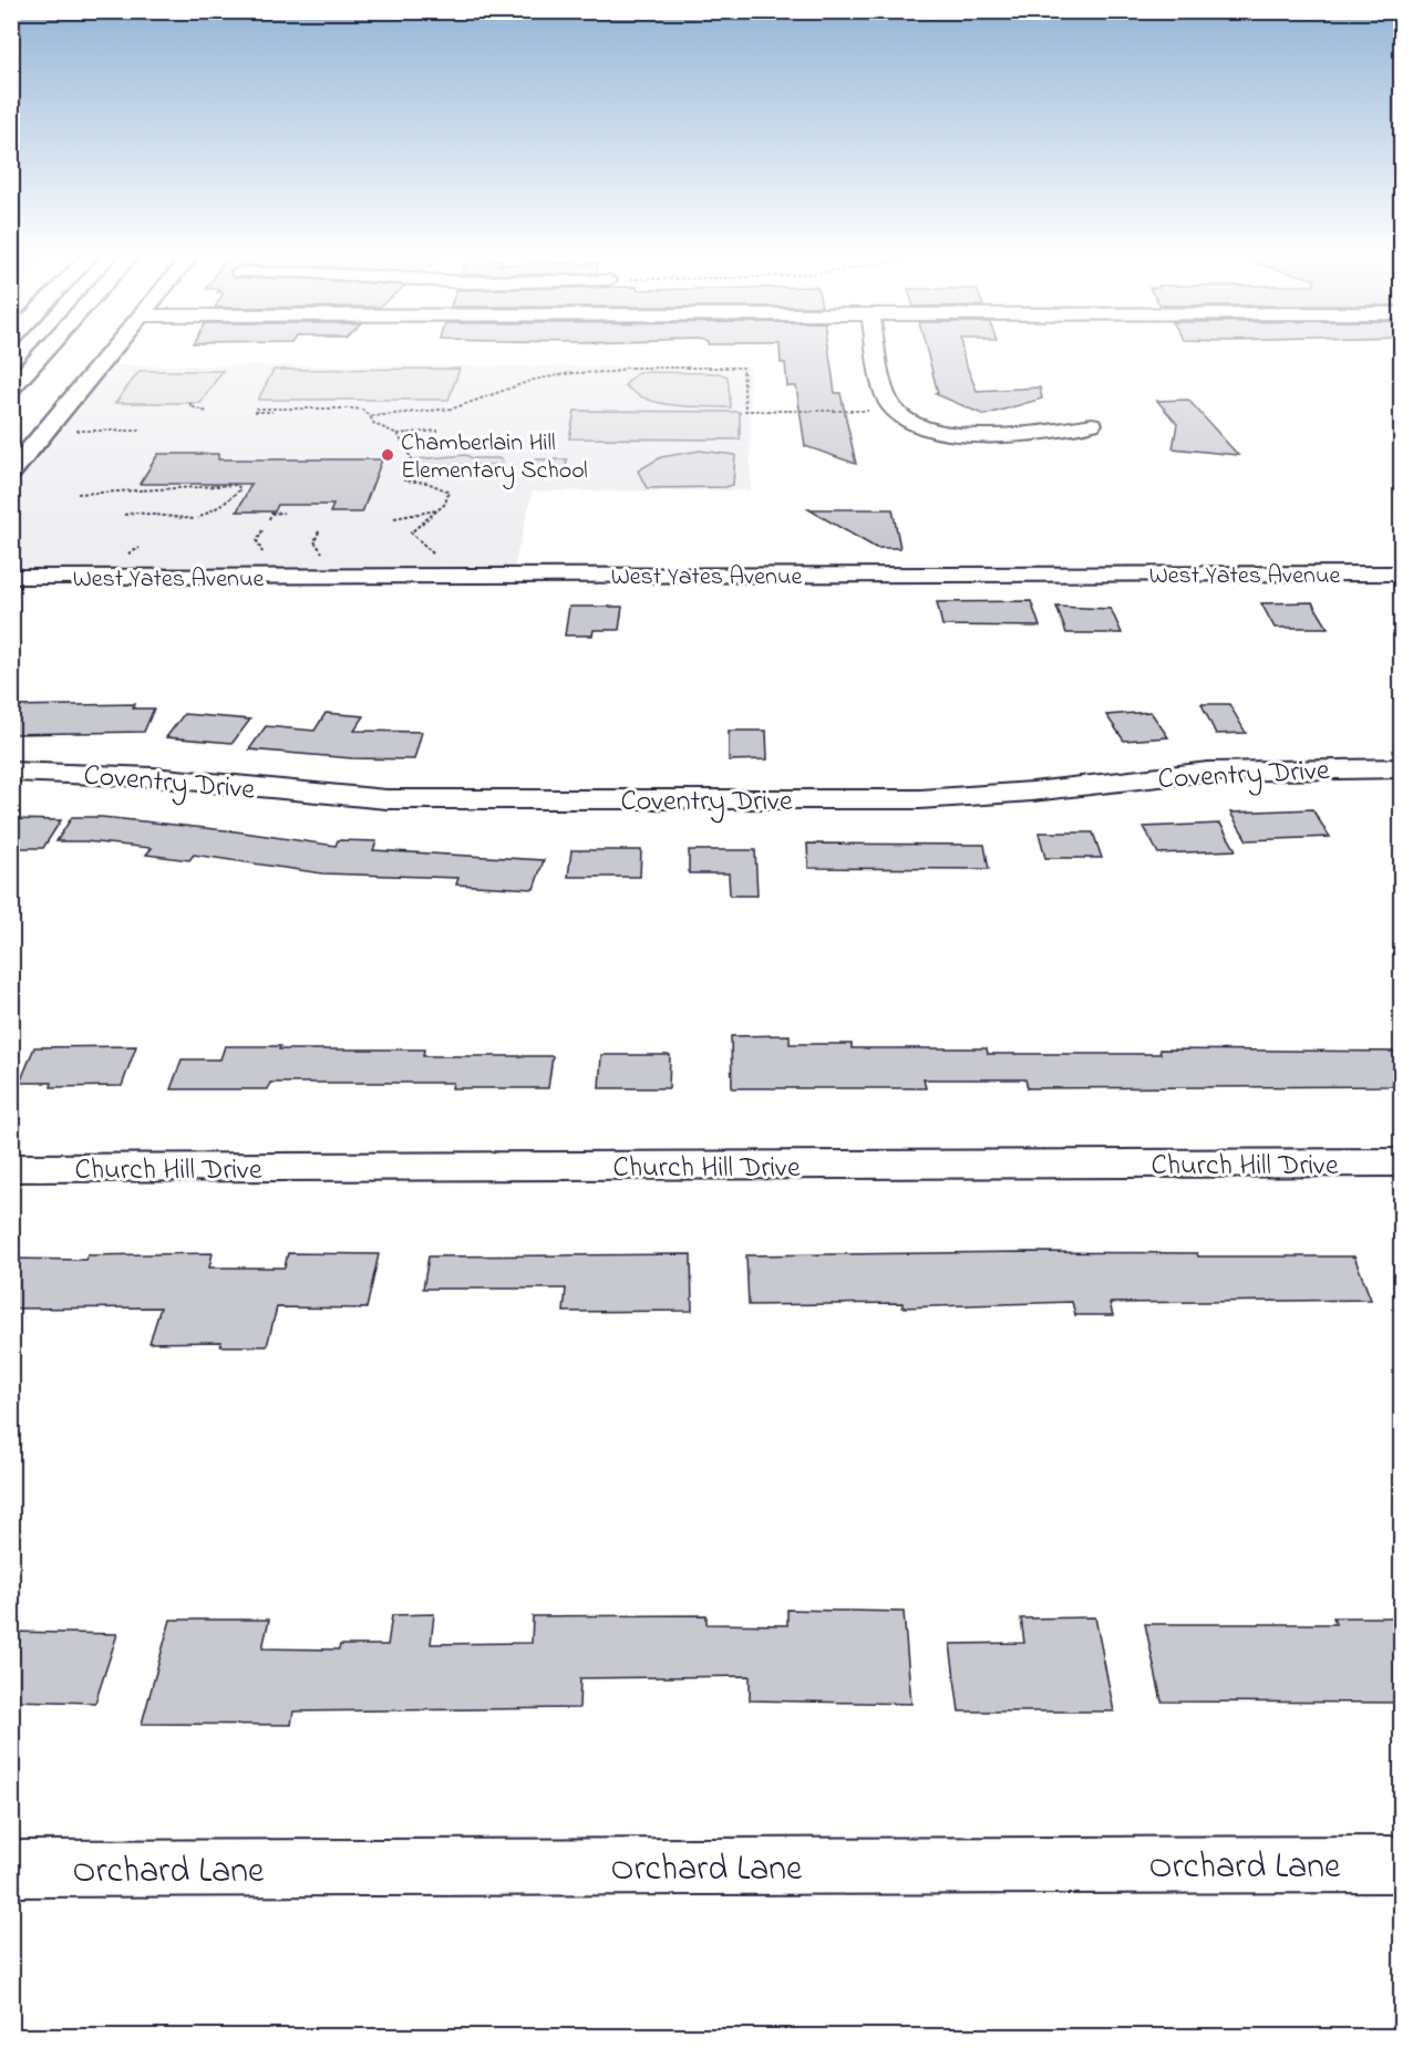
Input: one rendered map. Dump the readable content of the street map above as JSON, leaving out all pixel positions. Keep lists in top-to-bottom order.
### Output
{
  "streets": {
    "street": [
      "West Yates Avenue",
      "Coventry Drive",
      "Church Hill Drive",
      "Orchard Lane"
    ]
  },
  "places": ["Chamberlain Hill Elementary School"]
}
